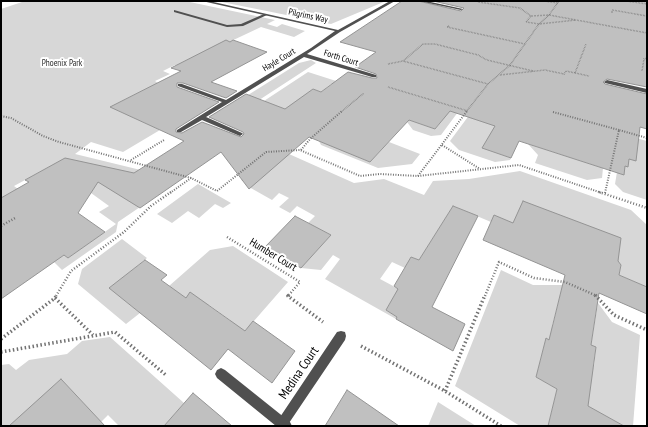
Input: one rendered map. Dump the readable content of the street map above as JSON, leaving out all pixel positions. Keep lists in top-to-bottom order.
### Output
{
  "streets": {
    "street": [
      "Pilgrims Way",
      "Forth Court",
      "Hayle Court",
      "Medina Court"
    ],
    "path": ["Humber Court"]
  },
  "crossings": [
    ["Pilgrims Way", "Hayle Court"],
    ["Forth Court", "Hayle Court"],
    ["Humber Court", "Medina Court"]
  ],
  "parks": ["Phoenix Park"]
}
